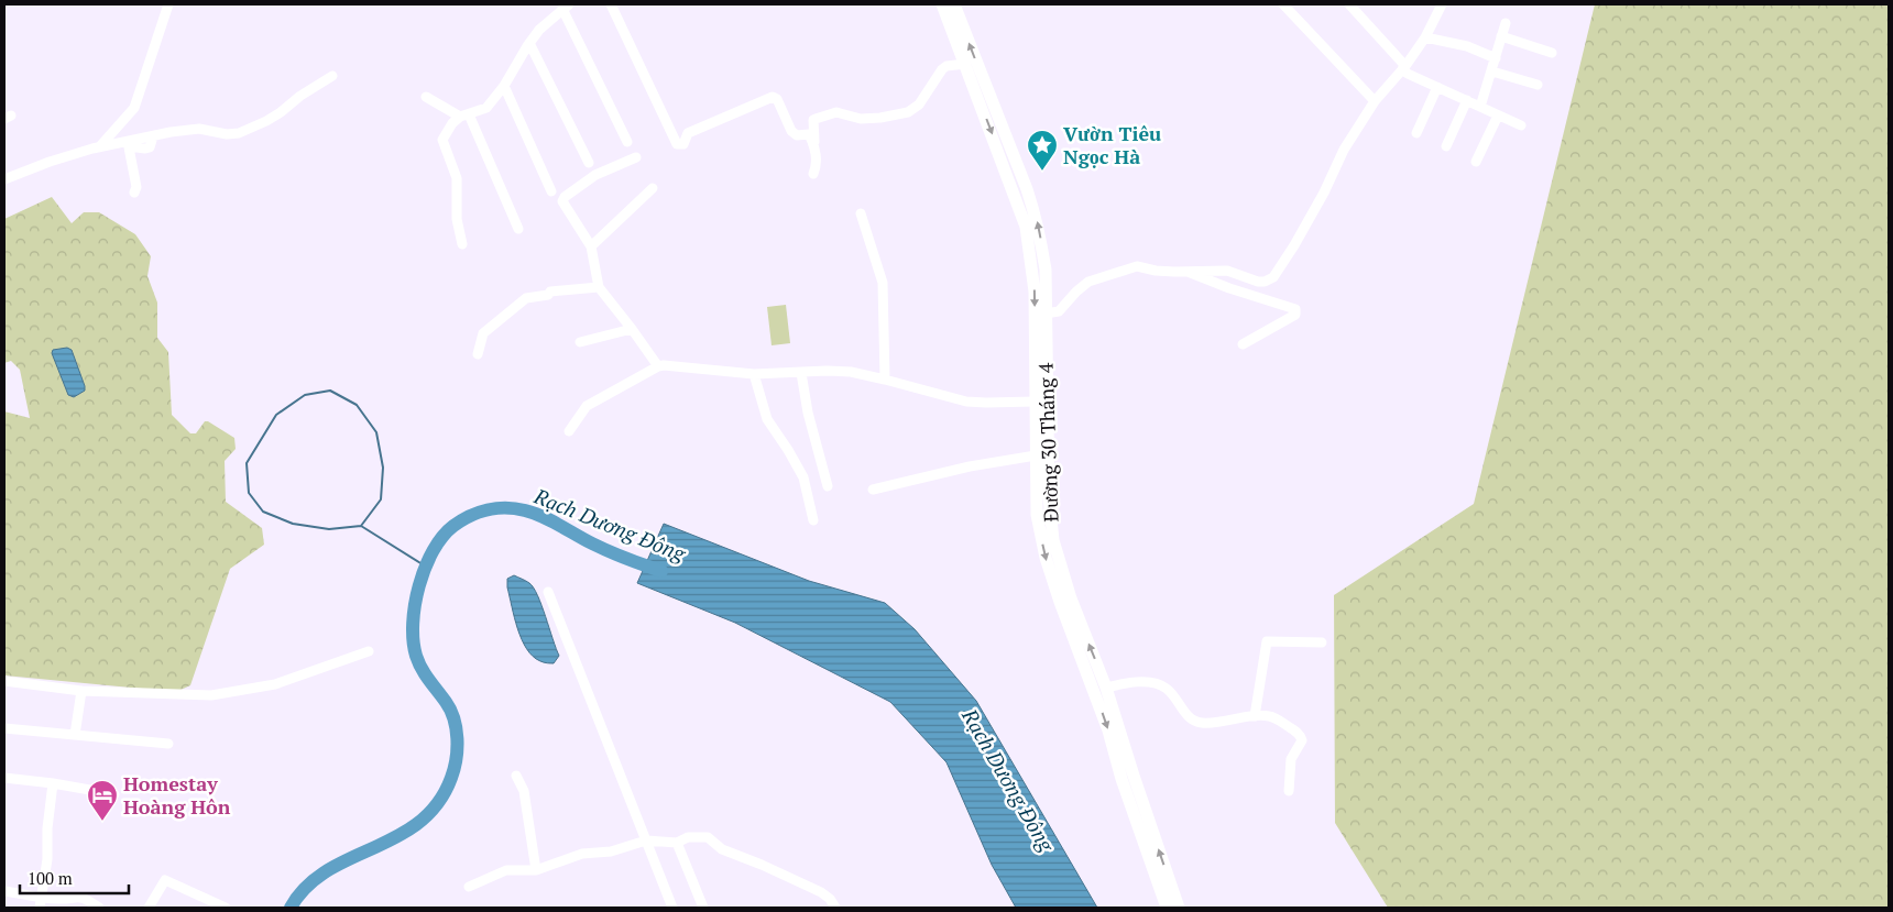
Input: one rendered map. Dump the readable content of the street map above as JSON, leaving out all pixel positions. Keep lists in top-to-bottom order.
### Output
{
  "streets": {
    "main road": ["Đường 30 Tháng 4"]
  },
  "water": ["Rạch Dương Đông"],
  "places": {
    "place": ["Vườn Tiêu Ngọc Hà"],
    "hotel": ["Homestay Hoàng Hôn"]
  },
  "scale_bar": "100 m"
}
